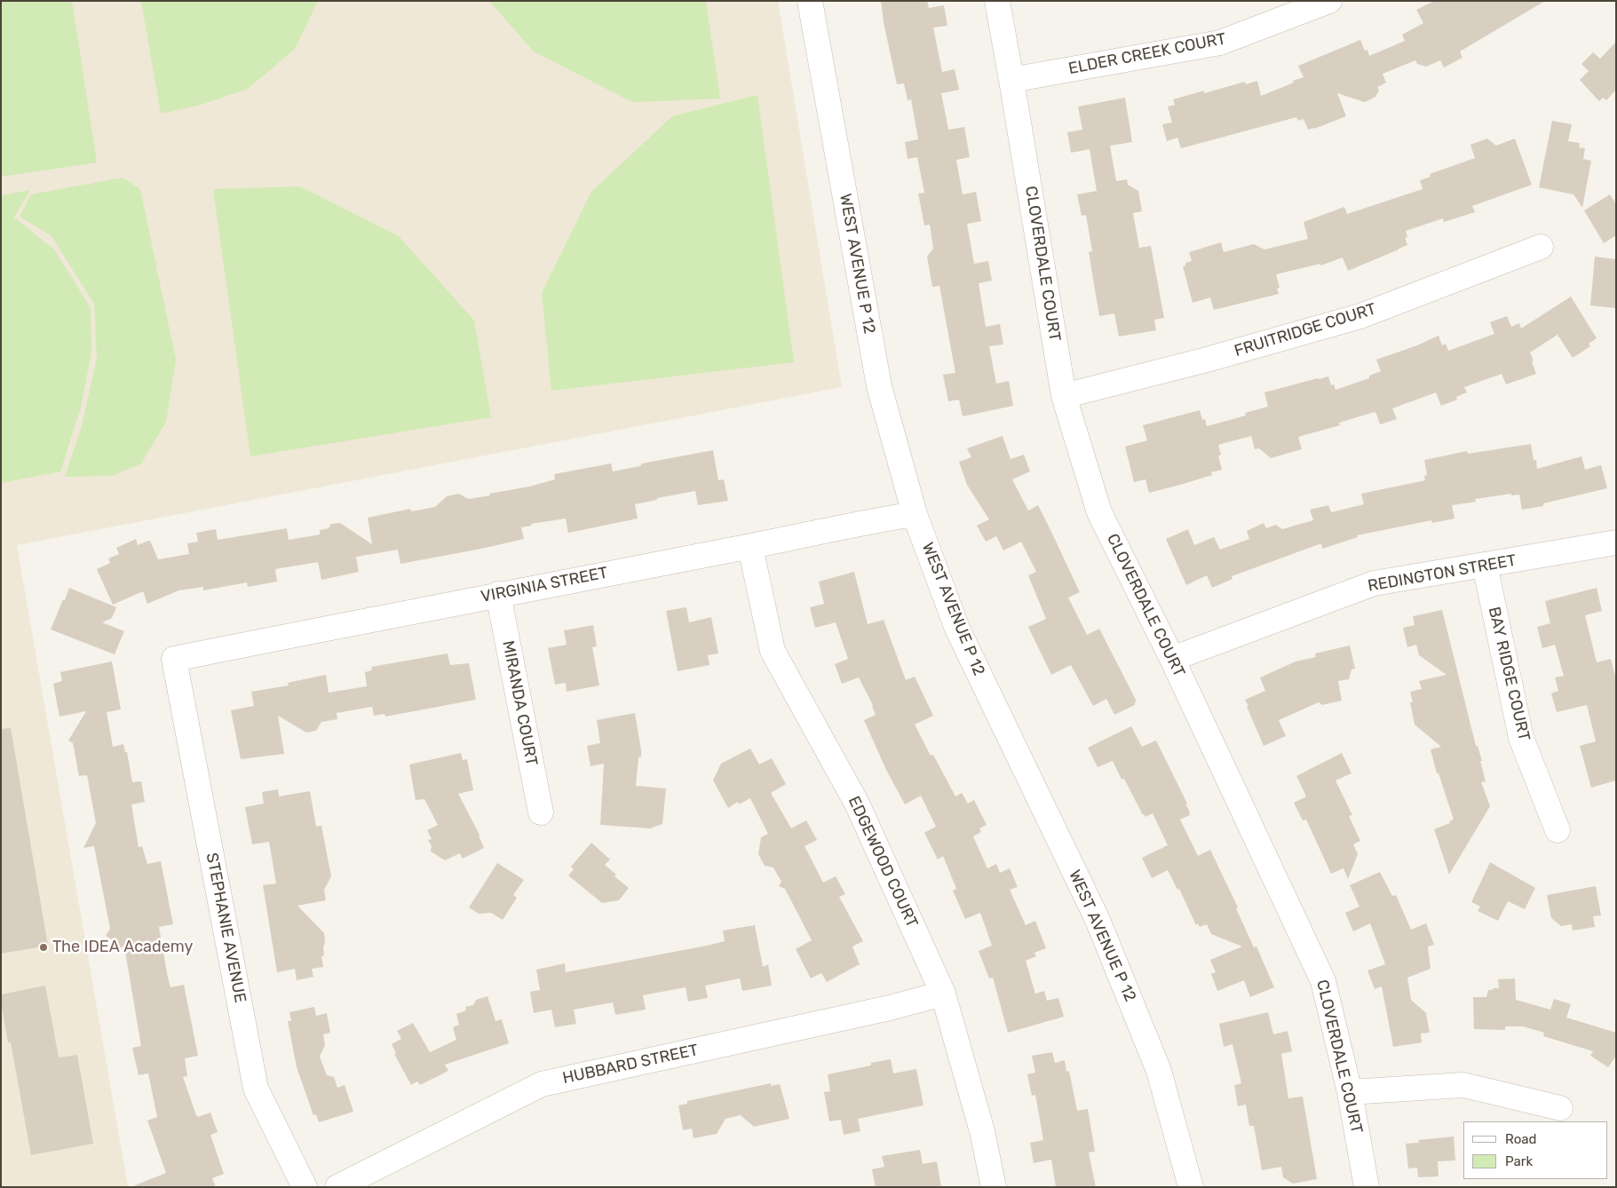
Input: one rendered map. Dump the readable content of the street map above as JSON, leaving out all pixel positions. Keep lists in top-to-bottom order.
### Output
{
  "streets": {
    "street": [
      "ELDER CREEK COURT",
      "WEST AVENUE P 12",
      "CLOVERDALE COURT",
      "FRUITRIDGE COURT",
      "REDINGTON STREET",
      "VIRGINIA STREET",
      "BAY RIDGE COURT",
      "MIRANDA COURT",
      "EDGEWOOD COURT",
      "STEPHANIE AVENUE",
      "HUBBARD STREET"
    ]
  },
  "crossings": [
    ["ELDER CREEK COURT", "CLOVERDALE COURT"],
    ["WEST AVENUE P 12", "VIRGINIA STREET"],
    ["CLOVERDALE COURT", "FRUITRIDGE COURT"],
    ["CLOVERDALE COURT", "REDINGTON STREET"],
    ["REDINGTON STREET", "BAY RIDGE COURT"],
    ["VIRGINIA STREET", "MIRANDA COURT"],
    ["VIRGINIA STREET", "EDGEWOOD COURT"],
    ["VIRGINIA STREET", "STEPHANIE AVENUE"],
    ["EDGEWOOD COURT", "HUBBARD STREET"]
  ],
  "places": ["The IDEA Academy"],
  "legend": ["Road", "Park"]
}
